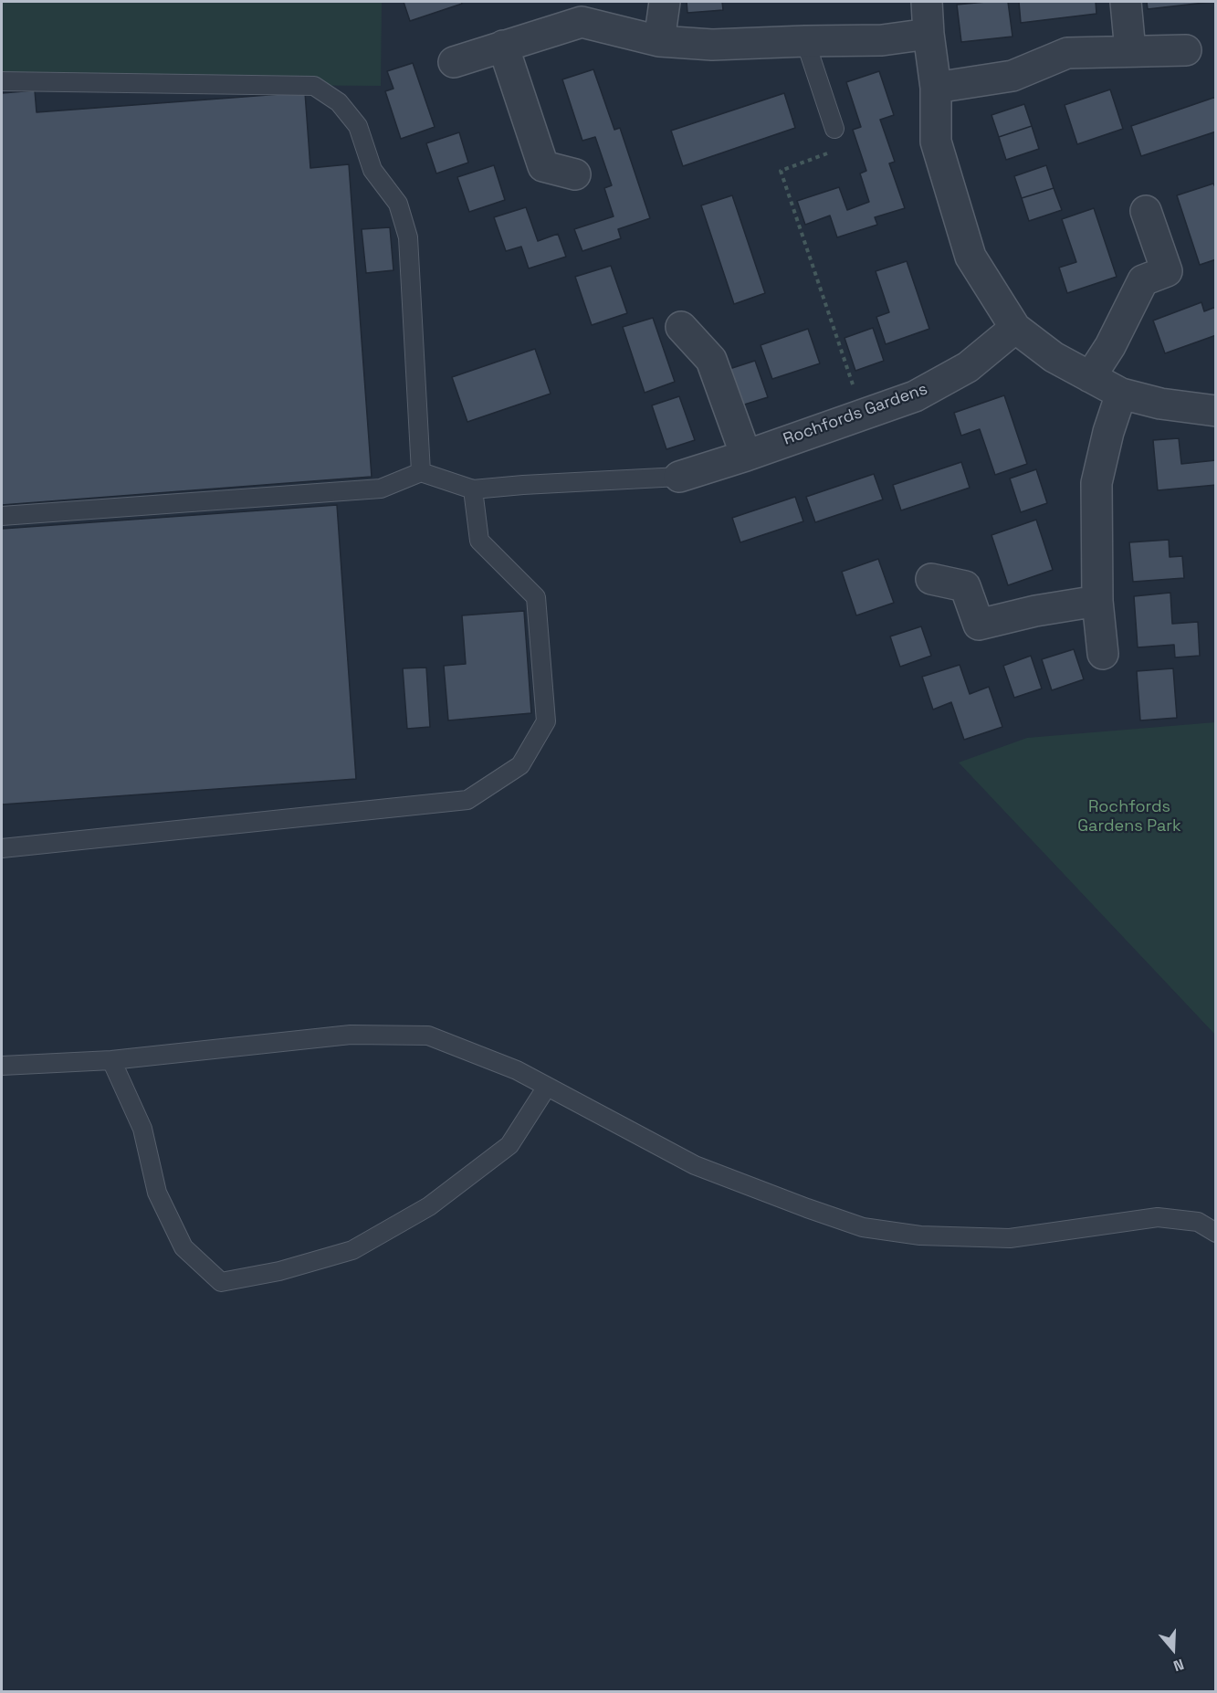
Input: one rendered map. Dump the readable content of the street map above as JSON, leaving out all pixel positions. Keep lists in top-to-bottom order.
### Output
{
  "streets": {
    "street": ["Rochfords Gardens"]
  },
  "parks": ["Rochfords Gardens Park"],
  "north": "bottom"
}
